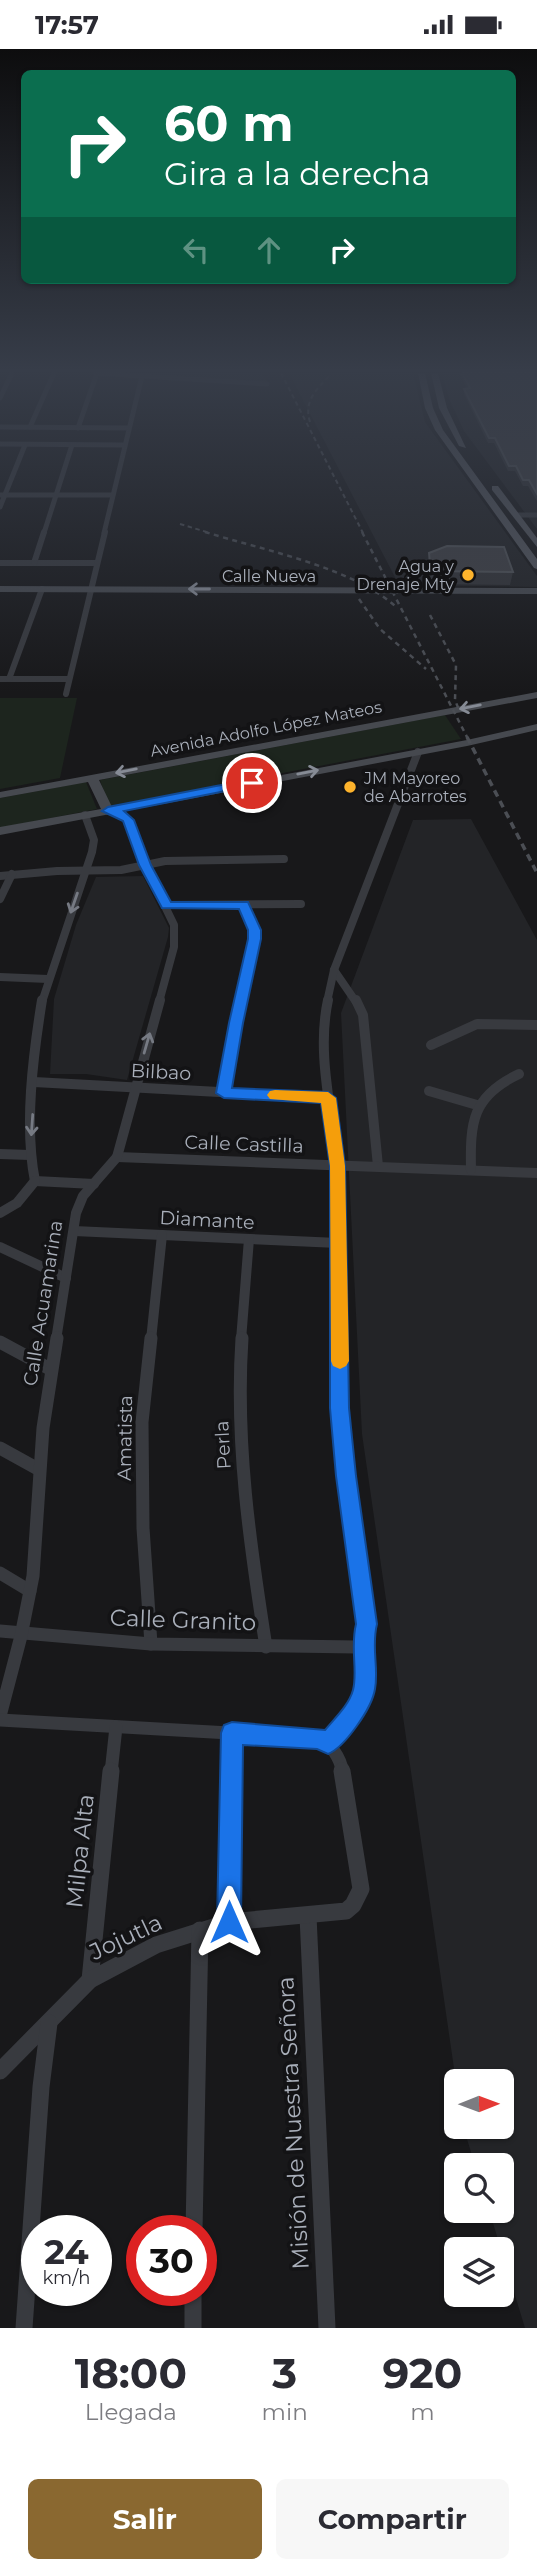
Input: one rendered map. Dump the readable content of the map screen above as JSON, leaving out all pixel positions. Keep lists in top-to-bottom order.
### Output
{
  "streets": {
    "main road": ["Calle Nueva", "Avenida Adolfo López Mateos"],
    "street": [
      "Bilbao",
      "Calle Castilla",
      "Diamante",
      "Calle Acuamarina",
      "Amatista",
      "Perla",
      "Calle Granito",
      "Milpa Alta",
      "Jojutla",
      "Misión de Nuestra Señora"
    ]
  },
  "crossings": [
    ["Bilbao", "Calle Acuamarina"],
    ["Calle Castilla", "Calle Acuamarina"],
    ["Diamante", "Calle Acuamarina"],
    ["Diamante", "Amatista"],
    ["Diamante", "Perla"],
    ["Calle Acuamarina", "Calle Granito"],
    ["Amatista", "Calle Granito"],
    ["Perla", "Calle Granito"],
    ["Milpa Alta", "Jojutla"],
    ["Jojutla", "Misión de Nuestra Señora"]
  ],
  "one_way": ["Calle Nueva"],
  "places": ["Agua y Drenaje Mty", "JM Mayoreo de Abarrotes"],
  "north": "right",
  "page": {
    "status": "17:57",
    "turn": ["60 m", "Gira a la derecha"],
    "speed": "24 km/h",
    "limit": "30",
    "eta": [
      "18:00",
      "Llegada",
      "3",
      "min",
      "920",
      "m"
    ],
    "buttons": ["Salir", "Compartir"]
  }
}
